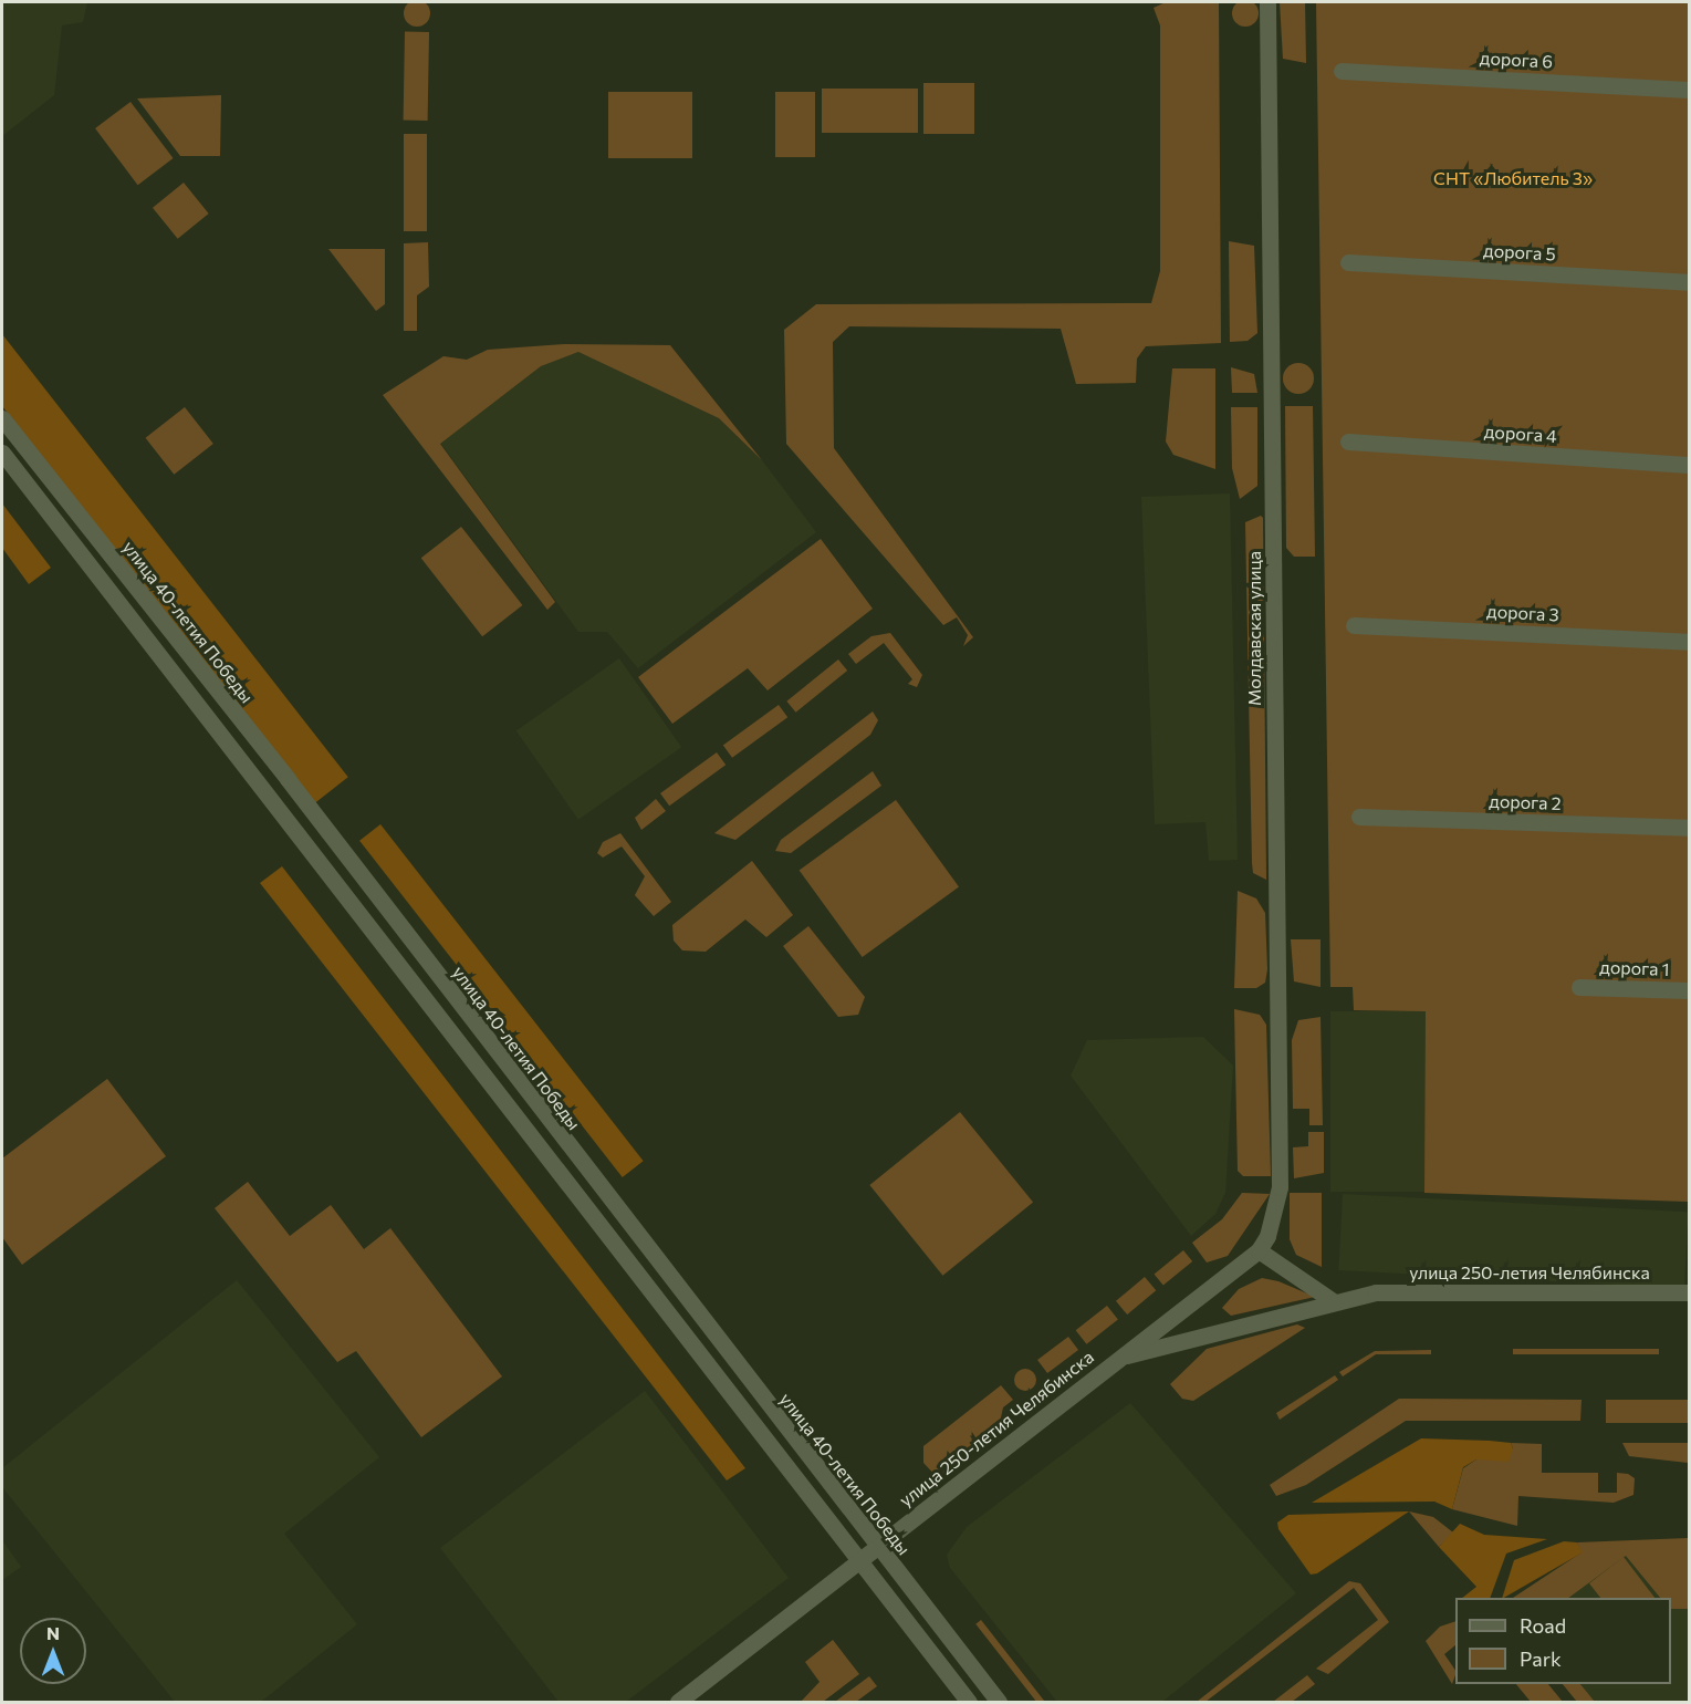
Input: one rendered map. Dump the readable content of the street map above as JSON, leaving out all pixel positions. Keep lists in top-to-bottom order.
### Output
{
  "streets": {
    "street": [
      "дорога 6",
      "дорога 5",
      "дорога 4",
      "дорога 3",
      "улица 40-летия Победы",
      "Молдавская улица",
      "дорога 2",
      "дорога 1",
      "улица 250-летия Челябинска"
    ]
  },
  "crossings": [
    ["улица 40-летия Победы", "улица 250-летия Челябинска"],
    ["Молдавская улица", "улица 250-летия Челябинска"]
  ],
  "parks": ["СНТ «Любитель 3»"],
  "legend": ["Road", "Park"],
  "north": "top"
}
